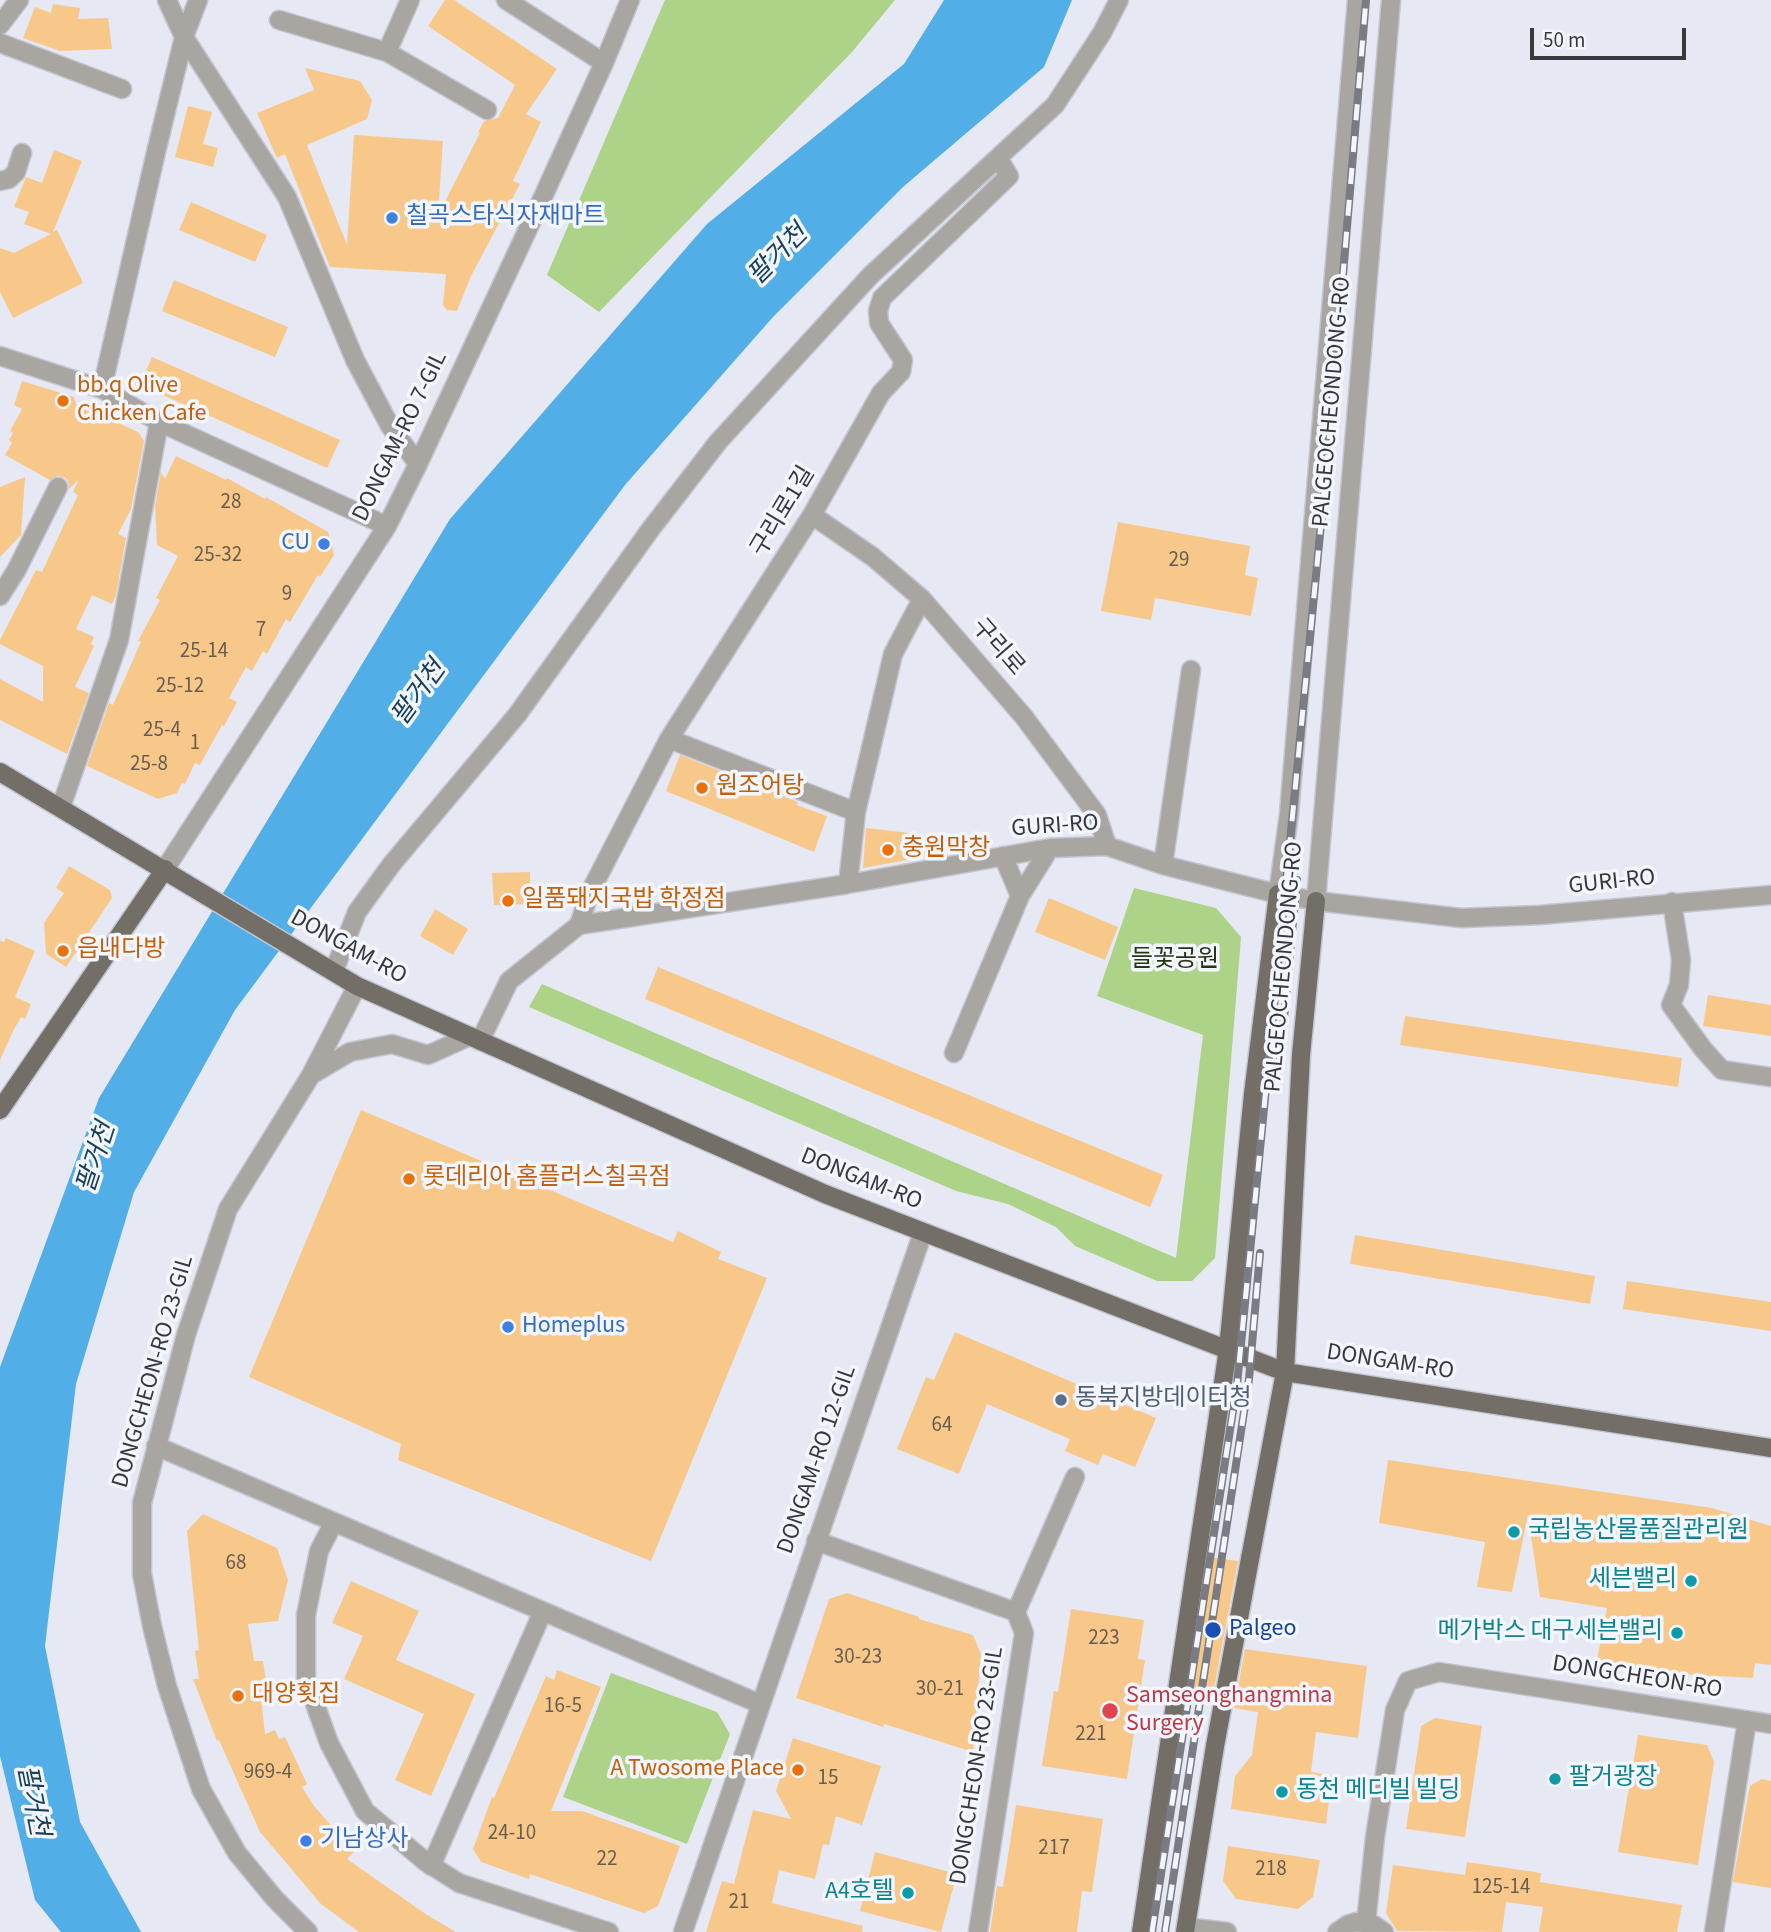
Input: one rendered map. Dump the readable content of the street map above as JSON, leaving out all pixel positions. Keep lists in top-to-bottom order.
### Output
{
  "streets": {
    "main road": ["PALGEOCHEONDONG-RO", "DONGAM-RO"],
    "street": [
      "DONGAM-RO 7-GIL",
      "구리로1길",
      "구리로",
      "GURI-RO",
      "DONGCHEON-RO 23-GIL",
      "DONGAM-RO 12-GIL",
      "DONGCHEON-RO"
    ]
  },
  "crossings": [
    ["PALGEOCHEONDONG-RO", "GURI-RO"],
    ["PALGEOCHEONDONG-RO", "DONGAM-RO"],
    ["DONGAM-RO 7-GIL", "DONGAM-RO"],
    ["구리로1길", "구리로"],
    ["구리로1길", "GURI-RO"],
    ["구리로", "GURI-RO"],
    ["GURI-RO", "DONGAM-RO"],
    ["DONGAM-RO", "DONGCHEON-RO 23-GIL"],
    ["DONGAM-RO", "DONGAM-RO 12-GIL"]
  ],
  "water": ["팔거천"],
  "parks": ["들꽃공원"],
  "places": [
    "칠곡스타식자재마트",
    "bb.q Olive Chicken Cafe",
    "CU",
    "원조어탕",
    "충원막창",
    "일품돼지국밥 학정점",
    "읍내다방",
    "롯데리아 홈플러스칠곡점",
    "Homeplus",
    "동북지방데이터청",
    "국립농산물품질관리원",
    "세븐밸리",
    "Palgeo",
    "메가박스 대구세븐밸리",
    "대양횟집",
    "Samseonghangmina Surgery",
    "A Twosome Place",
    "팔거광장",
    "동천 메디빌 빌딩",
    "기남상사",
    "A4호텔"
  ],
  "house_numbers": [
    "28",
    "25-32",
    "29",
    "9",
    "7",
    "25-14",
    "25-12",
    "25-4",
    "1",
    "25-8",
    "64",
    "68",
    "223",
    "30-23",
    "30-21",
    "16-5",
    "221",
    "969-4",
    "15",
    "24-10",
    "217",
    "22",
    "218",
    "125-14",
    "21"
  ],
  "scale_bar": "50 m"
}
